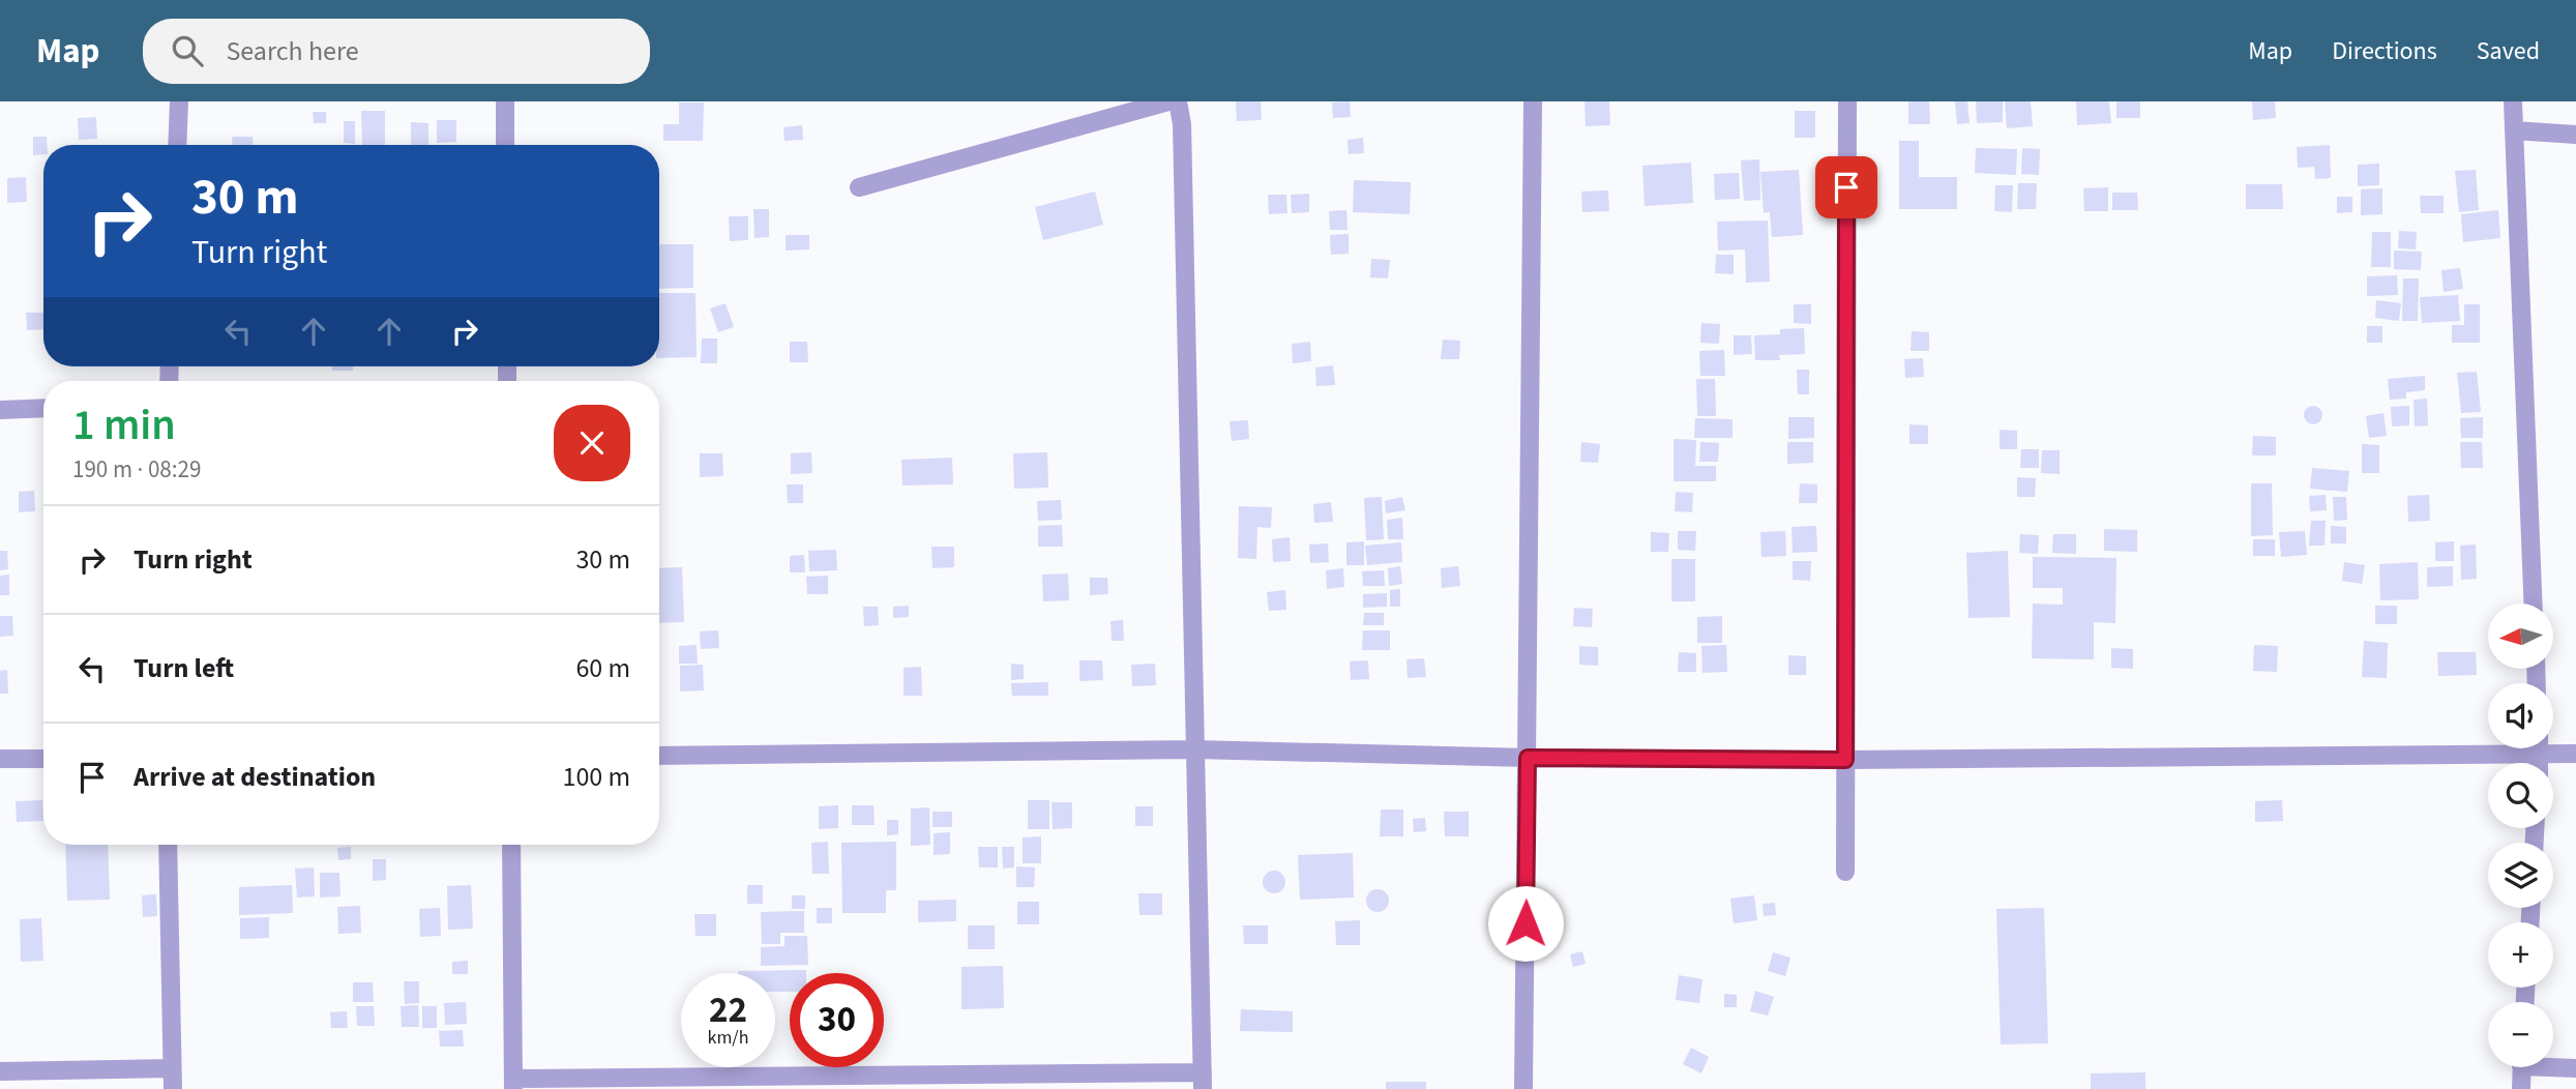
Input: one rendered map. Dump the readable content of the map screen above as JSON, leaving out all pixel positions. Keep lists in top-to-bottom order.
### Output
{
  "north": "left",
  "page": {
    "header": "Map",
    "search": "Search here",
    "nav": ["Map", "Directions", "Saved"],
    "turn": ["30 m", "Turn right"],
    "heading": ["1 min", "190 m · 08:29"],
    "list": [
      {
        "name": "Turn right",
        "value": "30 m"
      },
      {
        "name": "Turn left",
        "value": "60 m"
      },
      {
        "name": "Arrive at destination",
        "value": "100 m"
      }
    ],
    "map_buttons": ["+", "−"],
    "speed": "22 km/h",
    "limit": "30"
  }
}
